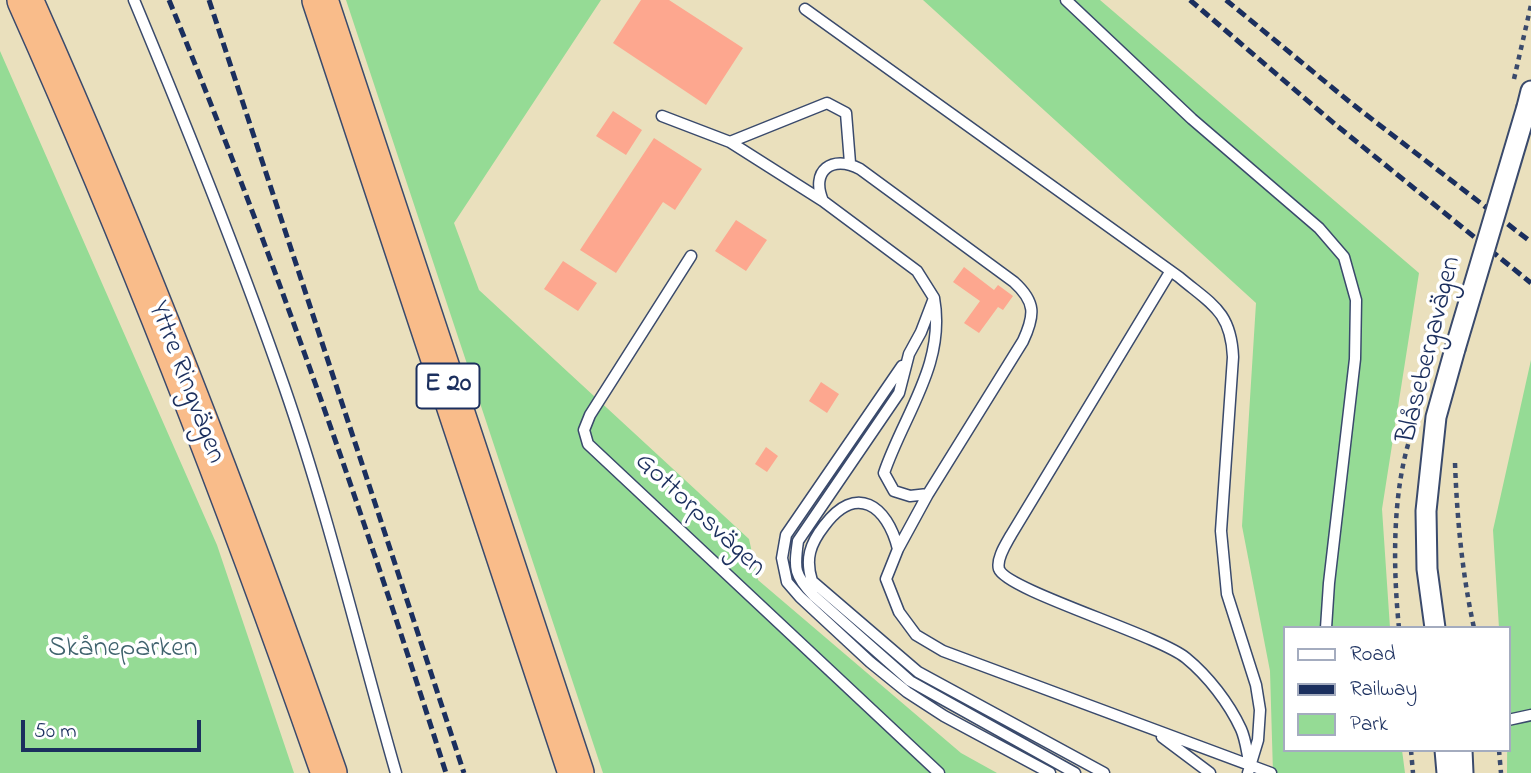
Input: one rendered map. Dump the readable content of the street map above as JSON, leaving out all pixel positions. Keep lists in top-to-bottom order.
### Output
{
  "streets": {
    "highway": ["Yttre Ringvägen", "E 20"],
    "street": ["Blåsebergavägen"],
    "lane": ["Gottorpsvägen"]
  },
  "parks": ["Skåneparken"],
  "legend": ["Road", "Railway", "Park"],
  "scale_bar": "50 m"
}
